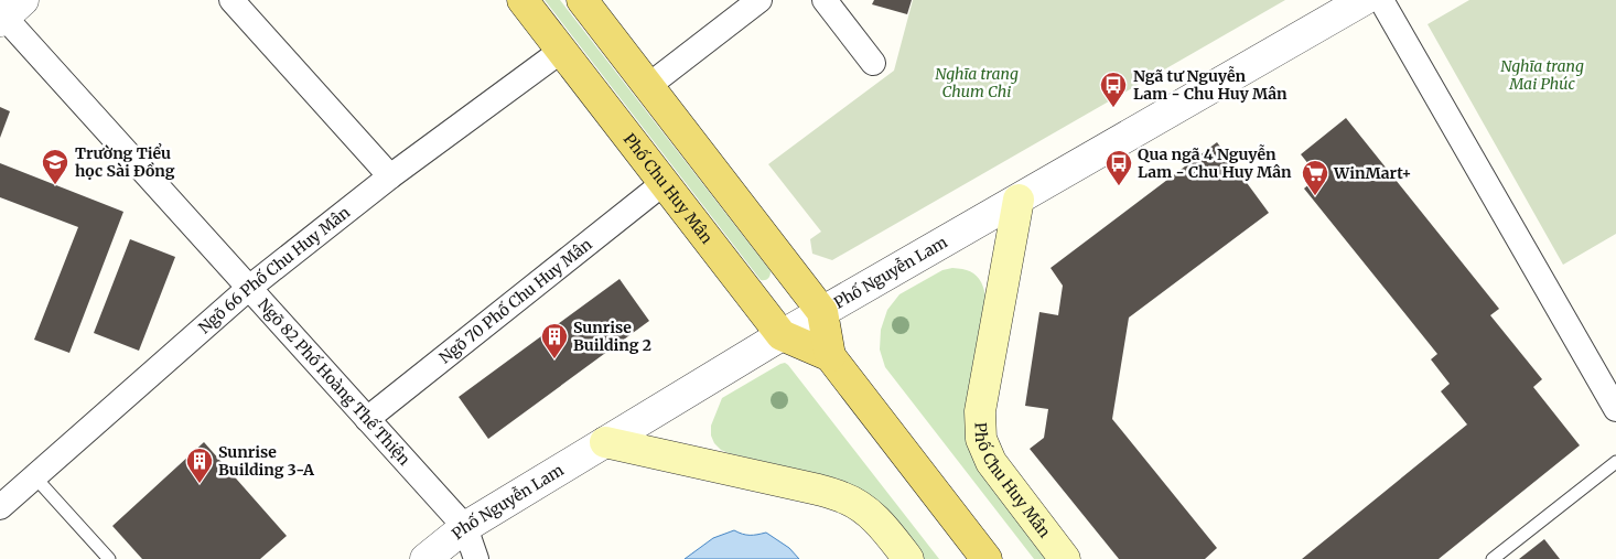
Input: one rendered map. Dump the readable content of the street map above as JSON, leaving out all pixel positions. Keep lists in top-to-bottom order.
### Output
{
  "streets": {
    "main road": ["Phố Chu Huy Mân"],
    "street": [
      "Ngõ 66 Phố Chu Huy Mân",
      "Phố Nguyễn Lam",
      "Ngõ 70 Phố Chu Huy Mân",
      "Ngõ 82 Phố Hoàng Thế Thiện"
    ]
  },
  "crossings": [
    ["Phố Chu Huy Mân", "Ngõ 66 Phố Chu Huy Mân"],
    ["Phố Chu Huy Mân", "Phố Nguyễn Lam"],
    ["Phố Chu Huy Mân", "Ngõ 70 Phố Chu Huy Mân"],
    ["Ngõ 66 Phố Chu Huy Mân", "Ngõ 82 Phố Hoàng Thế Thiện"],
    ["Phố Nguyễn Lam", "Ngõ 82 Phố Hoàng Thế Thiện"],
    ["Ngõ 70 Phố Chu Huy Mân", "Ngõ 82 Phố Hoàng Thế Thiện"]
  ],
  "parks": ["Nghĩa trang Mai Phúc", "Nghĩa trang Chum Chi"],
  "places": {
    "bus stop": ["Ngã tư Nguyễn Lam - Chu Huy Mân", "Qua ngã 4 Nguyễn Lam - Chu Huy Mân"],
    "school or university": ["Trường Tiểu học Sài Đồng"],
    "supermarket": ["WinMart+"],
    "building": ["Sunrise Building 2", "Sunrise Building 3-A"]
  }
}
